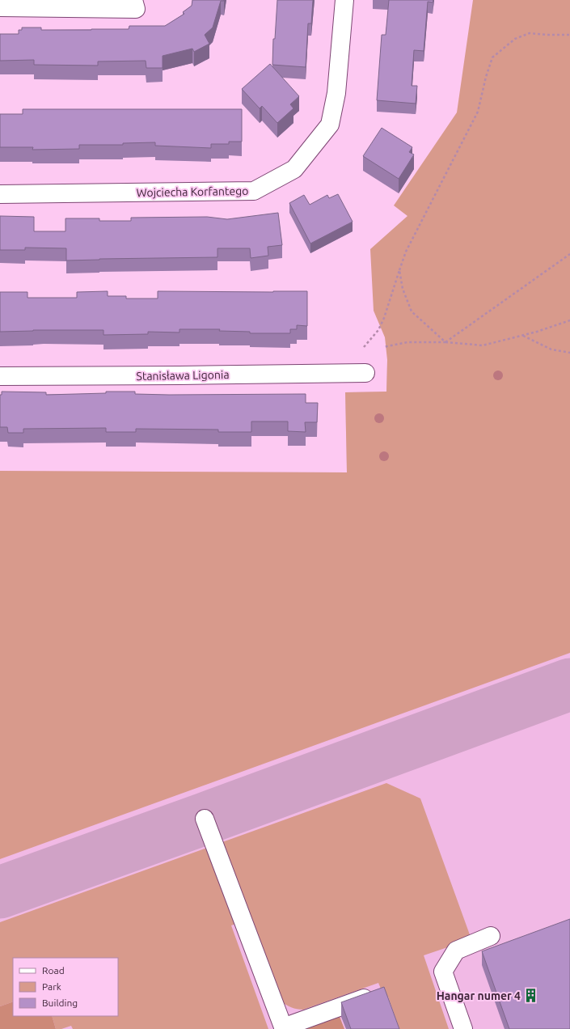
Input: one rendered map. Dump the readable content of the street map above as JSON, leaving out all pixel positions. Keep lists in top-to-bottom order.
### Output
{
  "streets": {
    "street": ["Wojciecha Korfantego", "Stanisława Ligonia"]
  },
  "places": {
    "building": ["Hangar numer 4"]
  },
  "legend": ["Road", "Park", "Building"]
}
